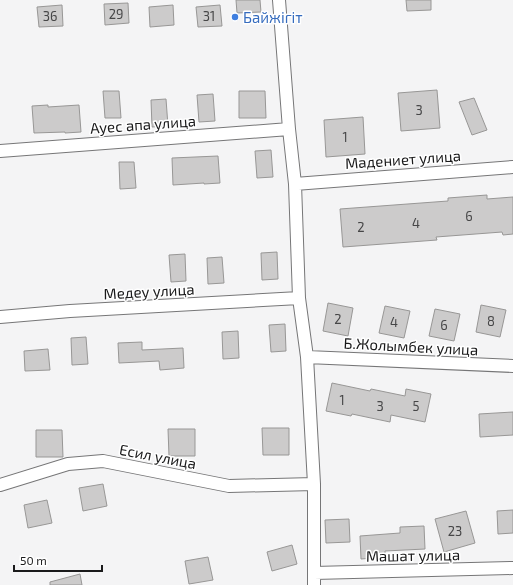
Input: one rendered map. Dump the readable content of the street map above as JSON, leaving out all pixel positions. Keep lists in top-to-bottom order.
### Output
{
  "streets": {
    "street": [
      "Ауес апа улица",
      "Мадениет улица",
      "Медеу улица",
      "Б.Жолымбек улица",
      "Есил улица",
      "Машат улица"
    ]
  },
  "places": ["Байжігіт"],
  "house_numbers": [
    "29",
    "36",
    "31",
    "3",
    "1",
    "6",
    "4",
    "2",
    "2",
    "8",
    "4",
    "6",
    "1",
    "3",
    "5",
    "23"
  ],
  "scale_bar": "50 m"
}
